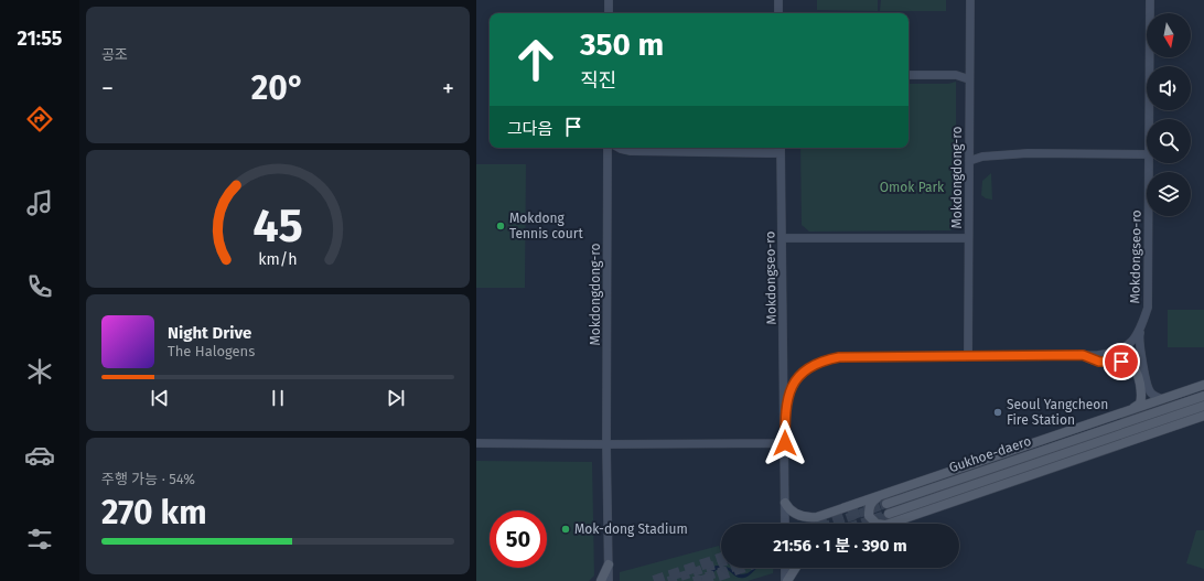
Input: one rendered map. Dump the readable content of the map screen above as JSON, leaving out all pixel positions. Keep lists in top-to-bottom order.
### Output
{
  "streets": {
    "main road": ["Gukhoe-daero"],
    "street": ["Mokdongdong-ro", "Mokdongseo-ro"]
  },
  "crossings": [
    ["Mokdongdong-ro", "Mokdongseo-ro"]
  ],
  "parks": ["Omok Park"],
  "places": ["Mokdong Tennis court", "Seoul Yangcheon Fire Station", "Mok-dong Stadium"],
  "north": "bottom",
  "page": {
    "tabs": "21:55",
    "tile": [
      "공조",
      ["주행 가능 · 54%", "270 km"]
    ],
    "turn": ["350 m", "직진"],
    "heat": ["−", "20°", "+"],
    "then": "그다음",
    "song": ["Night Drive", "The Halogens"],
    "limit": "50",
    "trip": "21:56 · 1 분 · 390 m",
    "gauge": ["45", "km/h"]
  }
}
